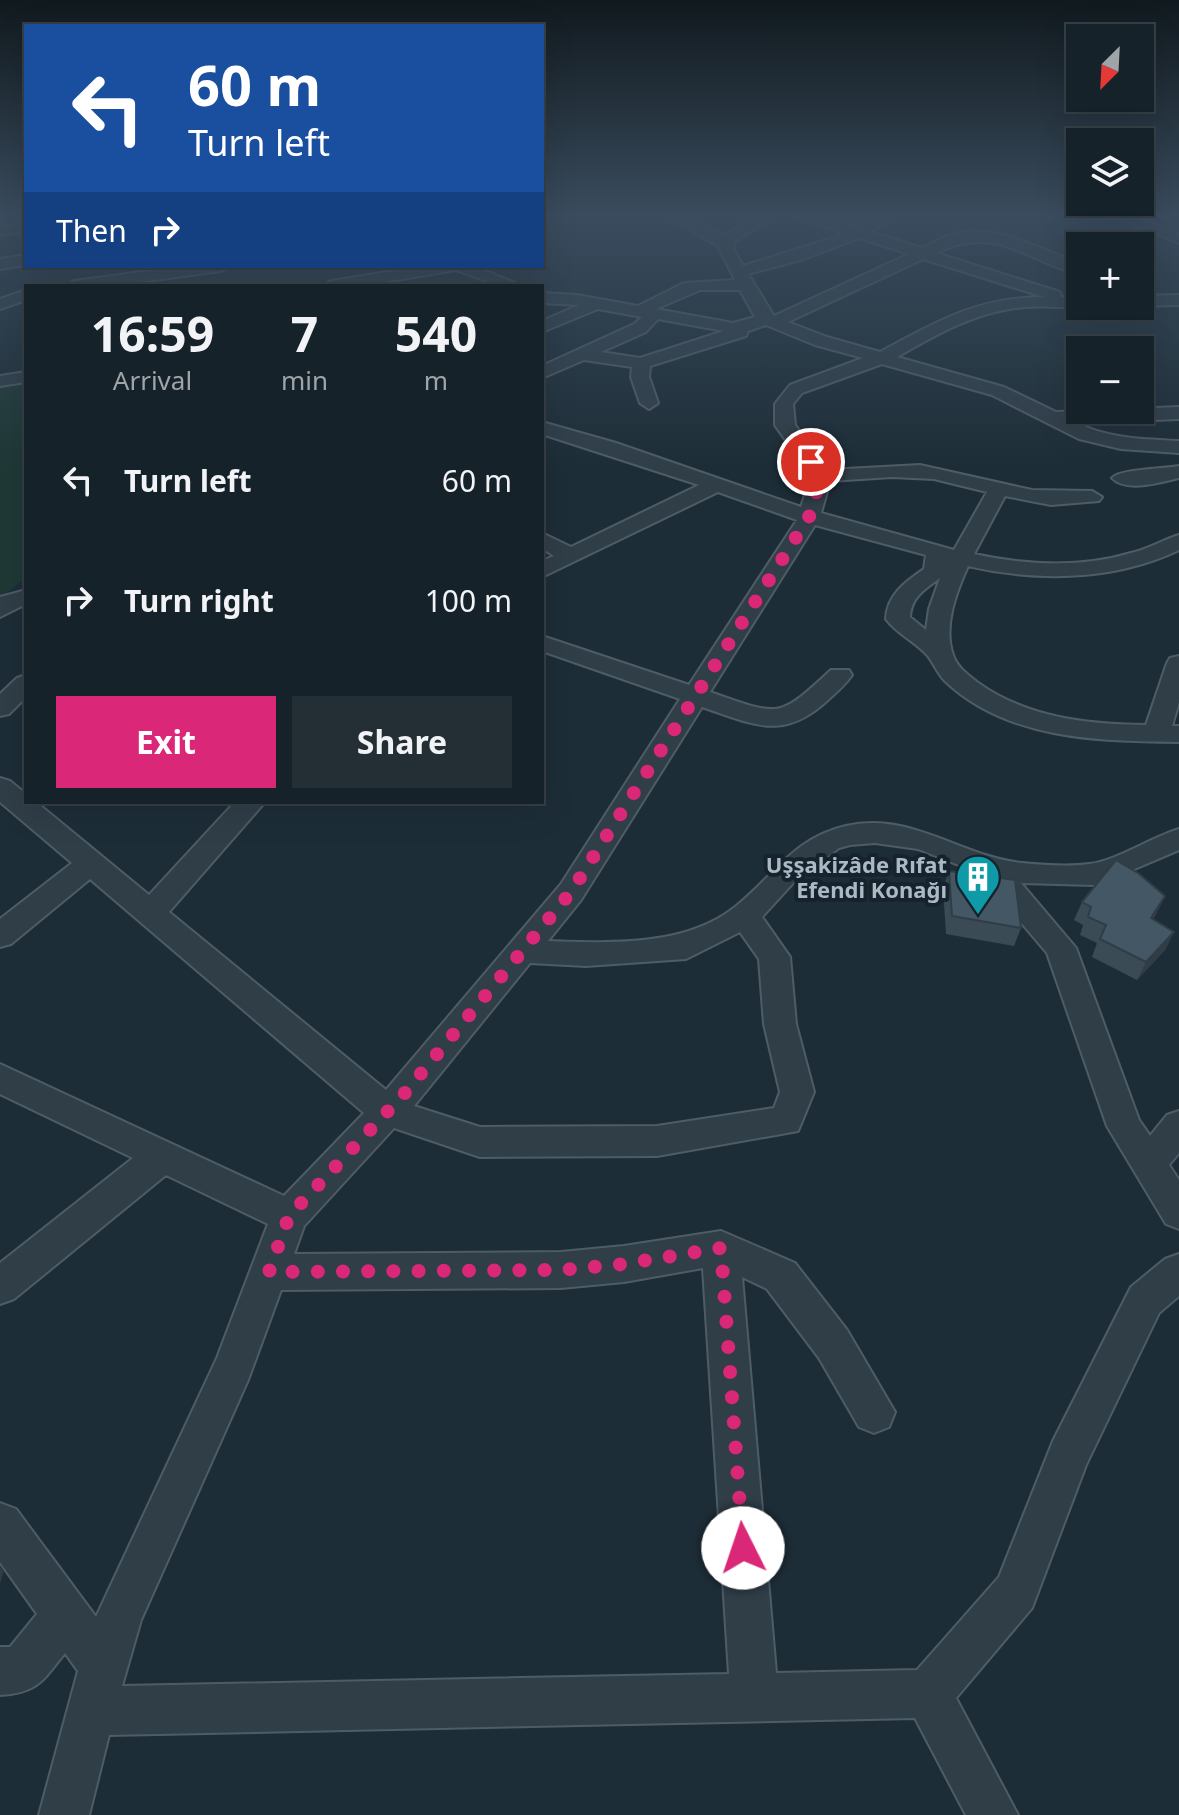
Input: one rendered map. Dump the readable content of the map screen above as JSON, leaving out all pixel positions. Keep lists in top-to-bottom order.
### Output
{
  "places": {
    "building": ["Uşşakizâde Rıfat Efendi Konağı"]
  },
  "north": "bottom left",
  "page": {
    "map_buttons": ["+", "−"],
    "turn": ["60 m", "Turn left"],
    "then": "Then",
    "eta": [
      "16:59",
      "Arrival",
      "7",
      "min",
      "540",
      "m"
    ],
    "list": [
      {
        "name": "Turn left",
        "value": "60 m"
      },
      {
        "name": "Turn right",
        "value": "100 m"
      }
    ],
    "buttons": ["Exit", "Share"]
  }
}
